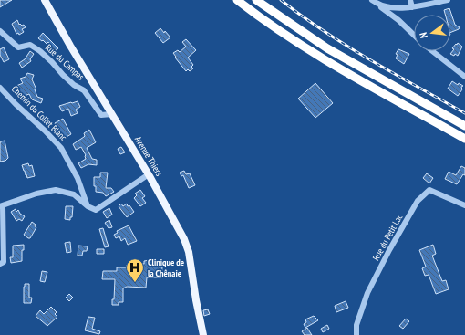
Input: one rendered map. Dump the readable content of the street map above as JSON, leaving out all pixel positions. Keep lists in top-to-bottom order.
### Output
{
  "streets": {
    "main road": ["Avenue Thiers"],
    "street": ["Rue du Campas", "Chemin du Collet Blanc", "Rue du Petit Lac"]
  },
  "crossings": [
    ["Rue du Campas", "Avenue Thiers"]
  ],
  "places": {
    "hospital": ["Clinique de la Chênaie"]
  },
  "north": "left"
}
